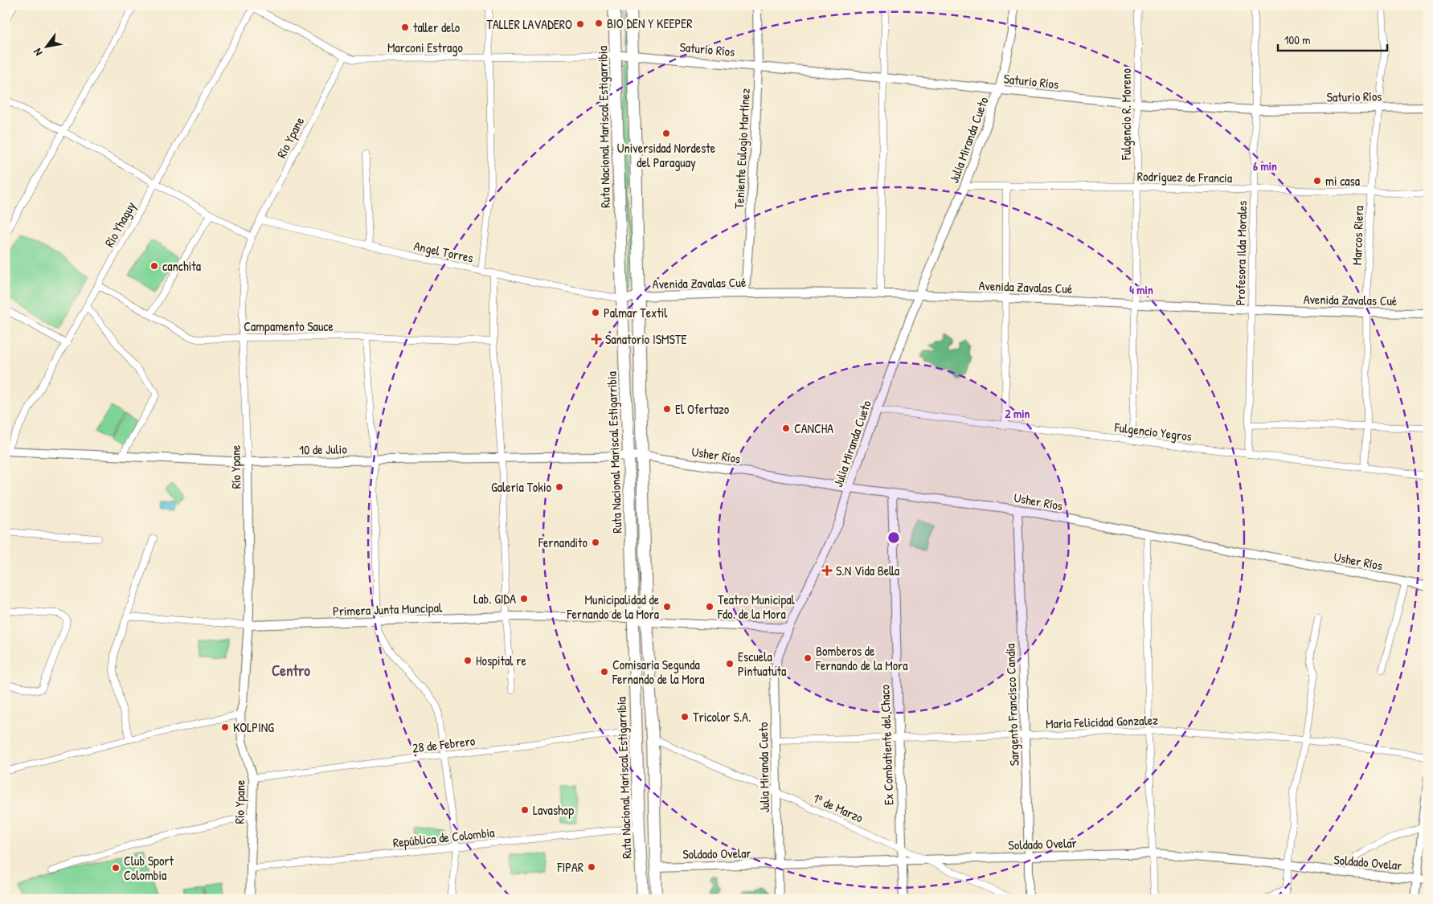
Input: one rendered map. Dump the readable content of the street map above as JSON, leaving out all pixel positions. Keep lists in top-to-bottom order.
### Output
{
  "streets": {
    "highway": ["Ruta Nacional Mariscal Estigarribia"],
    "street": [
      "Marconi Estrago",
      "Saturio Ríos",
      "Fulgencio R. Moreno",
      "Río Ypane",
      "Julia Miranda Cueto",
      "Teniente Eulogio Martínez",
      "Rodríguez de Francia",
      "Río Yhaguy",
      "Marcos Riera",
      "Angel Torres",
      "Profesora Ilda Morales",
      "Avenida Zavalas Cué",
      "Campamento Sauce",
      "Fulgencio Yegros",
      "10 de Julio",
      "Usher Ríos",
      "Primera Junta Muncipal",
      "Sargento Francisco Candia",
      "Maria Felicidad Gonzalez",
      "28 de Febrero",
      "Ex Combatiente del Chaco",
      "1º de Marzo",
      "República de Colombia",
      "Soldado Ovelar"
    ]
  },
  "crossings": [
    ["Marconi Estrago", "Saturio Ríos"],
    ["Marconi Estrago", "Ruta Nacional Mariscal Estigarribia"],
    ["Marconi Estrago", "Río Ypane"],
    ["Marconi Estrago", "Río Yhaguy"],
    ["Saturio Ríos", "Fulgencio R. Moreno"],
    ["Saturio Ríos", "Ruta Nacional Mariscal Estigarribia"],
    ["Saturio Ríos", "Julia Miranda Cueto"],
    ["Saturio Ríos", "Teniente Eulogio Martínez"],
    ["Saturio Ríos", "Marcos Riera"],
    ["Saturio Ríos", "Profesora Ilda Morales"],
    ["Fulgencio R. Moreno", "Rodríguez de Francia"],
    ["Fulgencio R. Moreno", "Avenida Zavalas Cué"],
    ["Fulgencio R. Moreno", "Fulgencio Yegros"],
    ["Ruta Nacional Mariscal Estigarribia", "Angel Torres"],
    ["Ruta Nacional Mariscal Estigarribia", "Avenida Zavalas Cué"],
    ["Ruta Nacional Mariscal Estigarribia", "10 de Julio"],
    ["Ruta Nacional Mariscal Estigarribia", "Primera Junta Muncipal"],
    ["Ruta Nacional Mariscal Estigarribia", "28 de Febrero"],
    ["Ruta Nacional Mariscal Estigarribia", "República de Colombia"],
    ["Río Ypane", "Angel Torres"],
    ["Río Ypane", "Campamento Sauce"],
    ["Río Ypane", "10 de Julio"],
    ["Río Ypane", "Primera Junta Muncipal"],
    ["Río Ypane", "28 de Febrero"],
    ["Río Ypane", "República de Colombia"],
    ["Julia Miranda Cueto", "Rodríguez de Francia"],
    ["Julia Miranda Cueto", "Avenida Zavalas Cué"],
    ["Julia Miranda Cueto", "Fulgencio Yegros"],
    ["Julia Miranda Cueto", "Usher Ríos"],
    ["Julia Miranda Cueto", "Primera Junta Muncipal"],
    ["Julia Miranda Cueto", "Maria Felicidad Gonzalez"],
    ["Julia Miranda Cueto", "1º de Marzo"],
    ["Julia Miranda Cueto", "Soldado Ovelar"],
    ["Teniente Eulogio Martínez", "Avenida Zavalas Cué"],
    ["Rodríguez de Francia", "Marcos Riera"],
    ["Rodríguez de Francia", "Profesora Ilda Morales"],
    ["Río Yhaguy", "Campamento Sauce"],
    ["Río Yhaguy", "10 de Julio"],
    ["Marcos Riera", "Avenida Zavalas Cué"],
    ["Marcos Riera", "Fulgencio Yegros"],
    ["Angel Torres", "Avenida Zavalas Cué"],
    ["Profesora Ilda Morales", "Avenida Zavalas Cué"],
    ["Profesora Ilda Morales", "Fulgencio Yegros"],
    ["10 de Julio", "Usher Ríos"],
    ["Usher Ríos", "Sargento Francisco Candia"],
    ["Usher Ríos", "Ex Combatiente del Chaco"],
    ["Sargento Francisco Candia", "Maria Felicidad Gonzalez"],
    ["Sargento Francisco Candia", "Soldado Ovelar"],
    ["Maria Felicidad Gonzalez", "Ex Combatiente del Chaco"],
    ["Ex Combatiente del Chaco", "1º de Marzo"],
    ["Ex Combatiente del Chaco", "Soldado Ovelar"],
    ["1º de Marzo", "Soldado Ovelar"]
  ],
  "districts": ["Centro"],
  "places": {
    "other": [
      "BIO DEN Y KEEPER",
      "TALLER LAVADERO",
      "taller delo",
      "Universidad Nordeste del Paraguay",
      "mi casa",
      "canchita",
      "Palmar Textil",
      "El Ofertazo",
      "CANCHA",
      "Galería Tokio",
      "Fernandito",
      "Lab. GIDA",
      "Municipalidad de Fernando de la Mora",
      "Teatro Municipal Fdo. de la Mora",
      "Bomberos de Fernando de la Mora",
      "Hospital re",
      "Escuela Pintuatuta",
      "Comisaría Segunda Fernando de la Mora",
      "Tricolor S.A.",
      "KOLPING",
      "Lavashop",
      "FIPAR",
      "Club Sport Colombia"
    ],
    "health": ["Sanatorio ISMSTE", "S.N Vida Bella"]
  },
  "scale_bar": "100 m",
  "north": "bottom left",
  "rings": ["6 min", "4 min", "2 min"]
}
